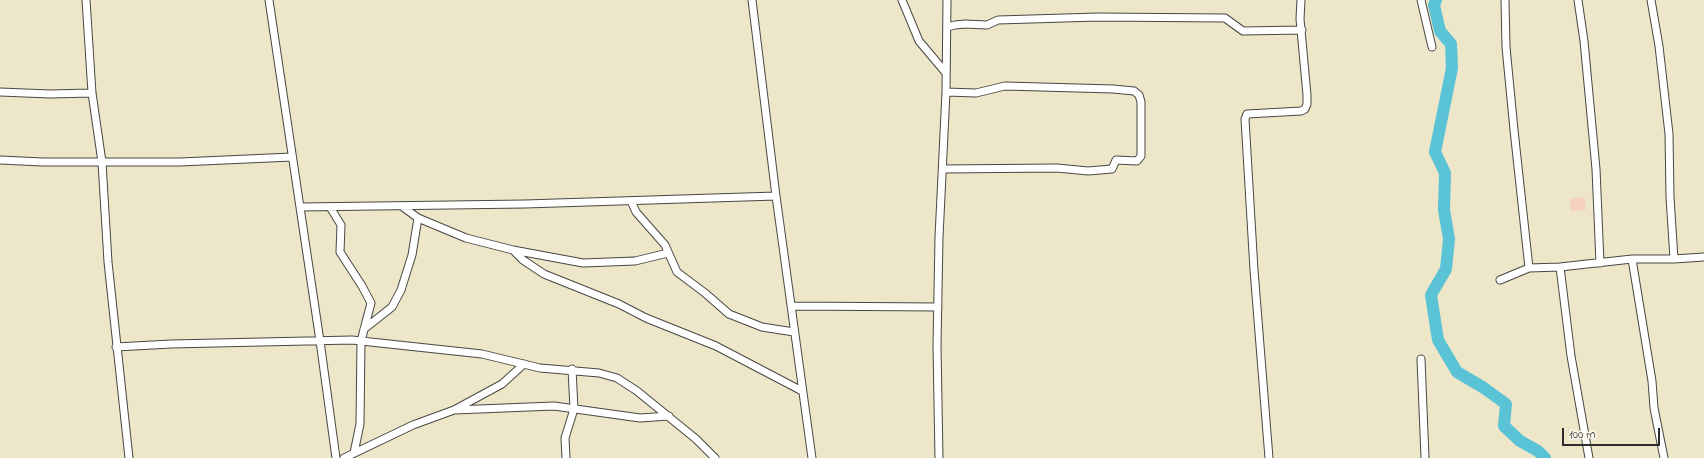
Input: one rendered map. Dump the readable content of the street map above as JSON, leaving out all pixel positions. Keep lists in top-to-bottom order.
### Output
{
  "scale_bar": "100 m"
}
